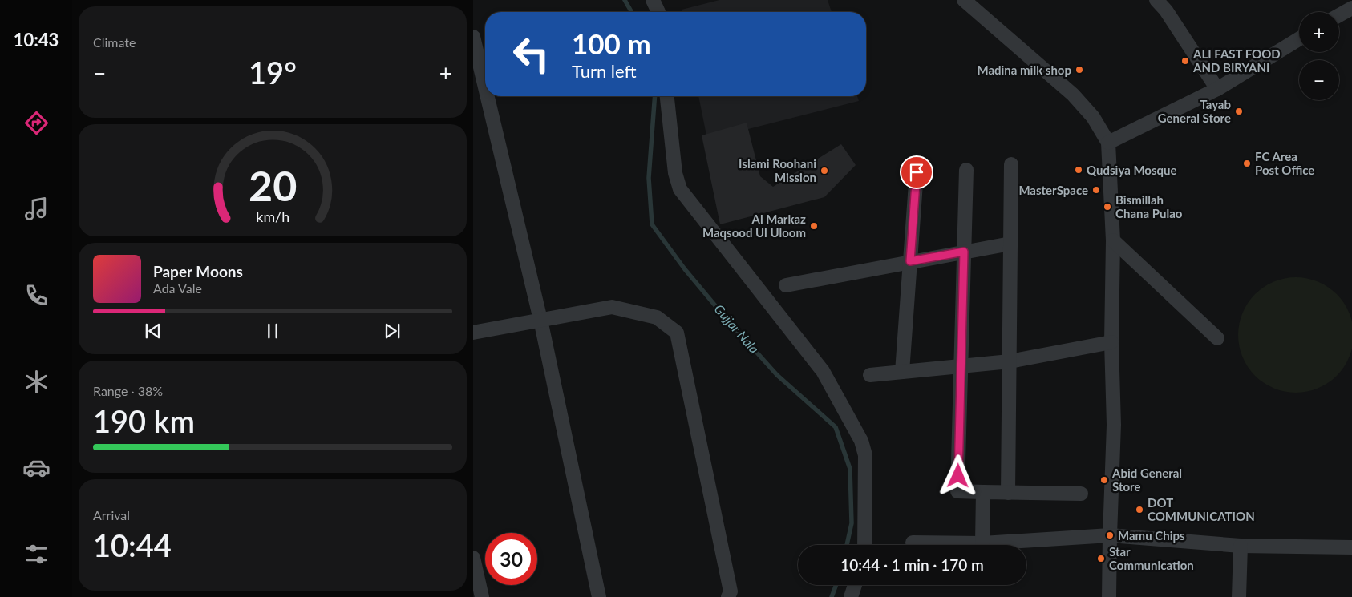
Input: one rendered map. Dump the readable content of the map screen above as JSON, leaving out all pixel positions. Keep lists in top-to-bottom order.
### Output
{
  "water": ["Gujjar Nala"],
  "places": [
    "ALI FAST FOOD AND BIRYANI",
    "Madina milk shop",
    "Tayab General Store",
    "FC Area Post Office",
    "Qudsiya Mosque",
    "Islami Roohani Mission",
    "MasterSpace",
    "Bismillah Chana Pulao",
    "Al Markaz Maqsood Ul Uloom",
    "Abid General Store",
    "DOT COMMUNICATION",
    "Mamu Chips",
    "Star Communication"
  ],
  "page": {
    "tabs": "10:43",
    "tile": [
      "Climate",
      ["Range · 38%", "190 km"],
      ["Arrival", "10:44"]
    ],
    "map_buttons": ["+", "−"],
    "turn": ["100 m", "Turn left"],
    "heat": ["−", "19°", "+"],
    "song": ["Paper Moons", "Ada Vale"],
    "limit": "30",
    "trip": "10:44 · 1 min · 170 m",
    "gauge": ["20", "km/h"]
  }
}
